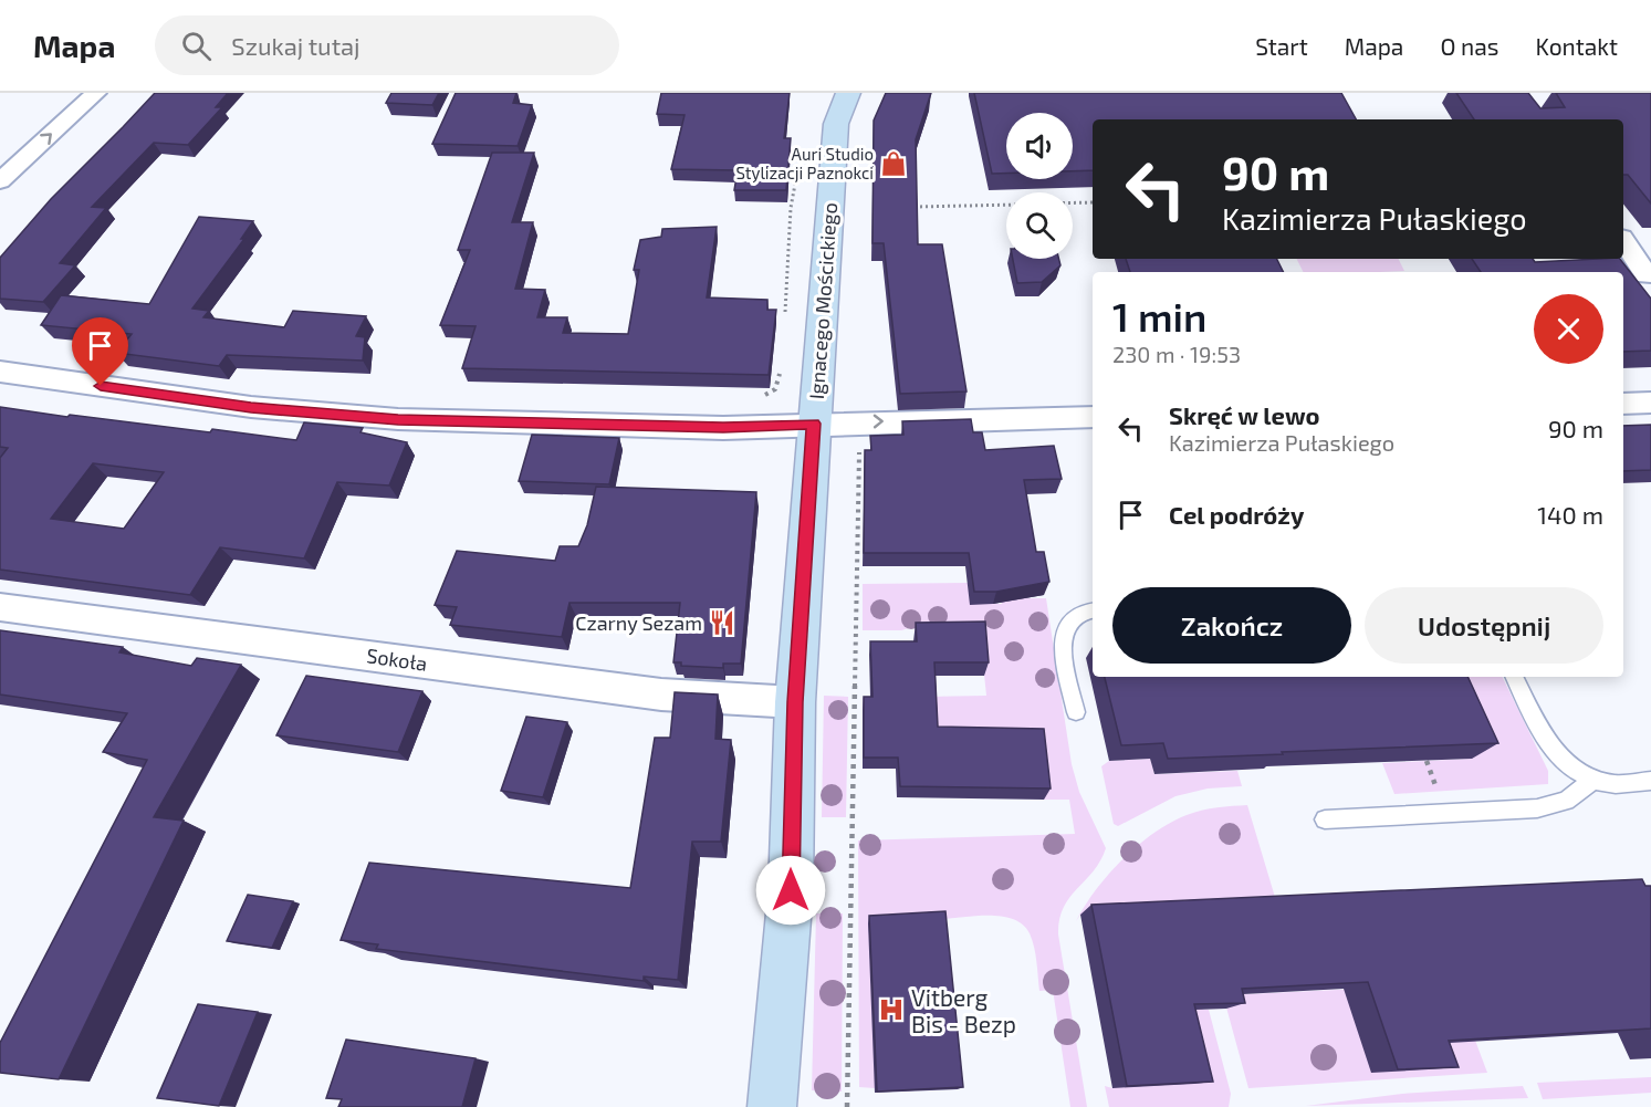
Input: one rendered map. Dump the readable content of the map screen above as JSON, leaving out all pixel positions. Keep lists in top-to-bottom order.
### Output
{
  "streets": {
    "street": ["Ignacego Mościckiego", "Sokoła"]
  },
  "crossings": [
    ["Ignacego Mościckiego", "Sokoła"]
  ],
  "places": {
    "shop": ["Auri Studio Stylizacji Paznokci"],
    "restaurant": ["Czarny Sezam"],
    "hospital": ["Vitberg Bis - Bezp"]
  },
  "page": {
    "header": "Mapa",
    "search": "Szukaj tutaj",
    "nav": [
      "Start",
      "Mapa",
      "O nas",
      "Kontakt"
    ],
    "turn": ["90 m", "Kazimierza Pułaskiego"],
    "heading": ["1 min", "230 m · 19:53"],
    "list": [
      {
        "name": "Skręć w lewo",
        "note": "Kazimierza Pułaskiego",
        "value": "90 m"
      },
      {
        "name": "Cel podróży",
        "value": "140 m"
      }
    ],
    "buttons": ["Zakończ", "Udostępnij"]
  }
}
